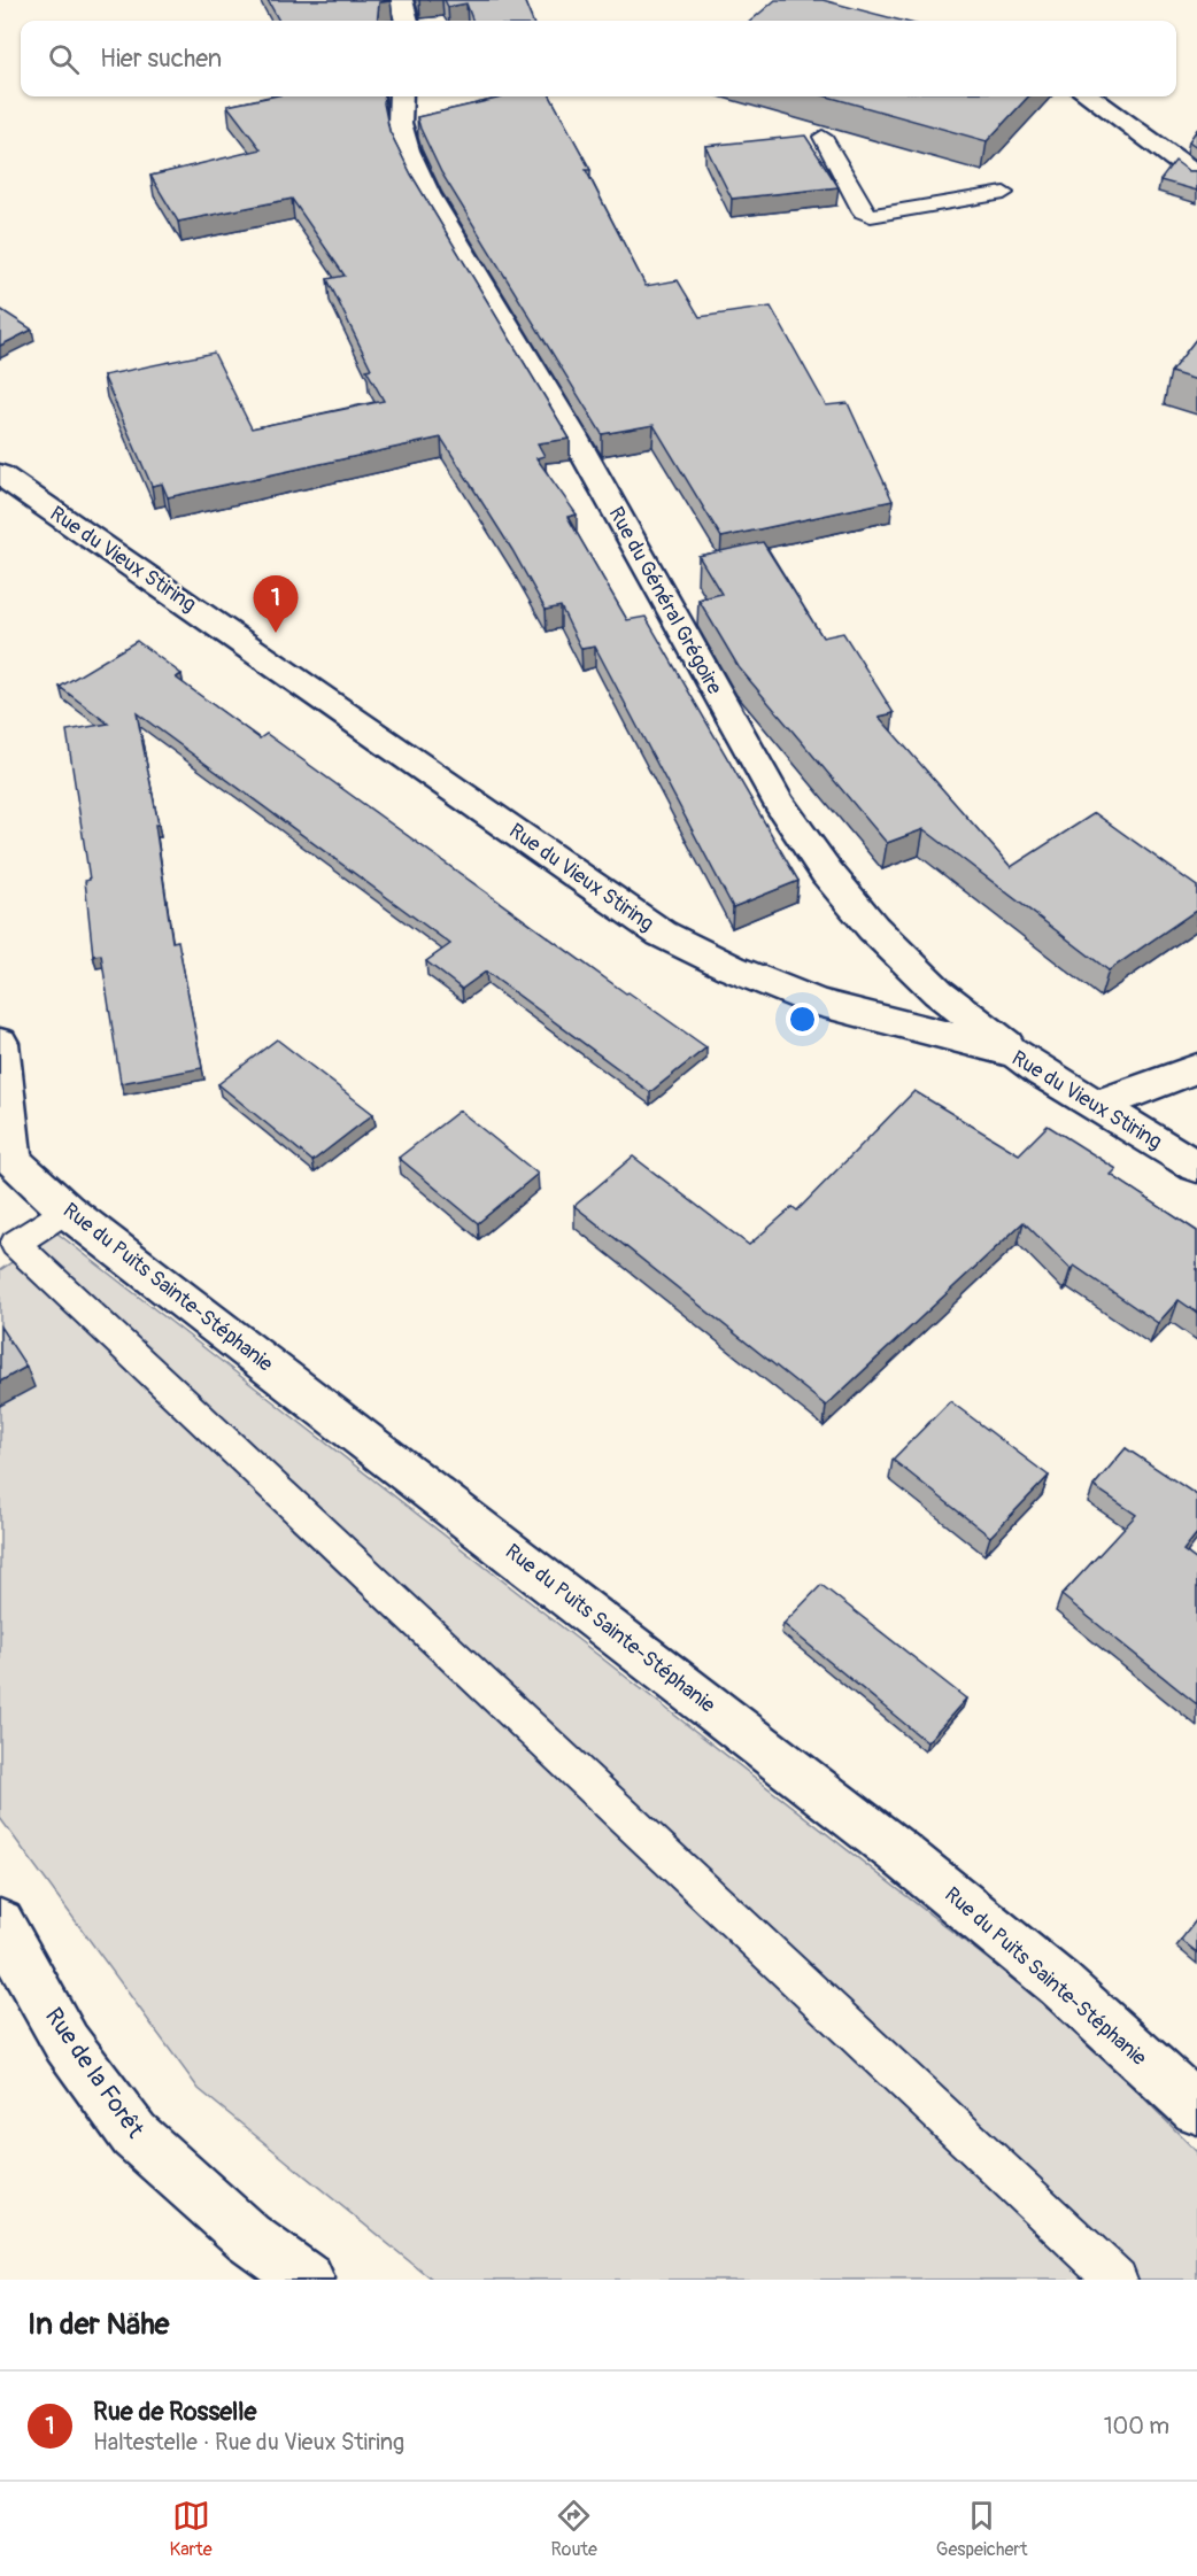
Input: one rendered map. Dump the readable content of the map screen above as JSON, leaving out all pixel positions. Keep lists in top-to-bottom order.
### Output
{
  "streets": {
    "street": [
      "Rue du Vieux Stiring",
      "Rue du Général Grégoire",
      "Rue du Puits Sainte-Stéphanie",
      "Rue de la Forêt"
    ]
  },
  "crossings": [
    ["Rue du Vieux Stiring", "Rue du Général Grégoire"]
  ],
  "page": {
    "search": "Hier suchen",
    "pins": "1",
    "heading": "In der Nähe",
    "list": [
      {
        "mark": "1",
        "name": "Rue de Rosselle",
        "note": "Haltestelle · Rue du Vieux Stiring",
        "value": "100 m"
      }
    ],
    "nav": ["Karte", "Route", "Gespeichert"]
  }
}
